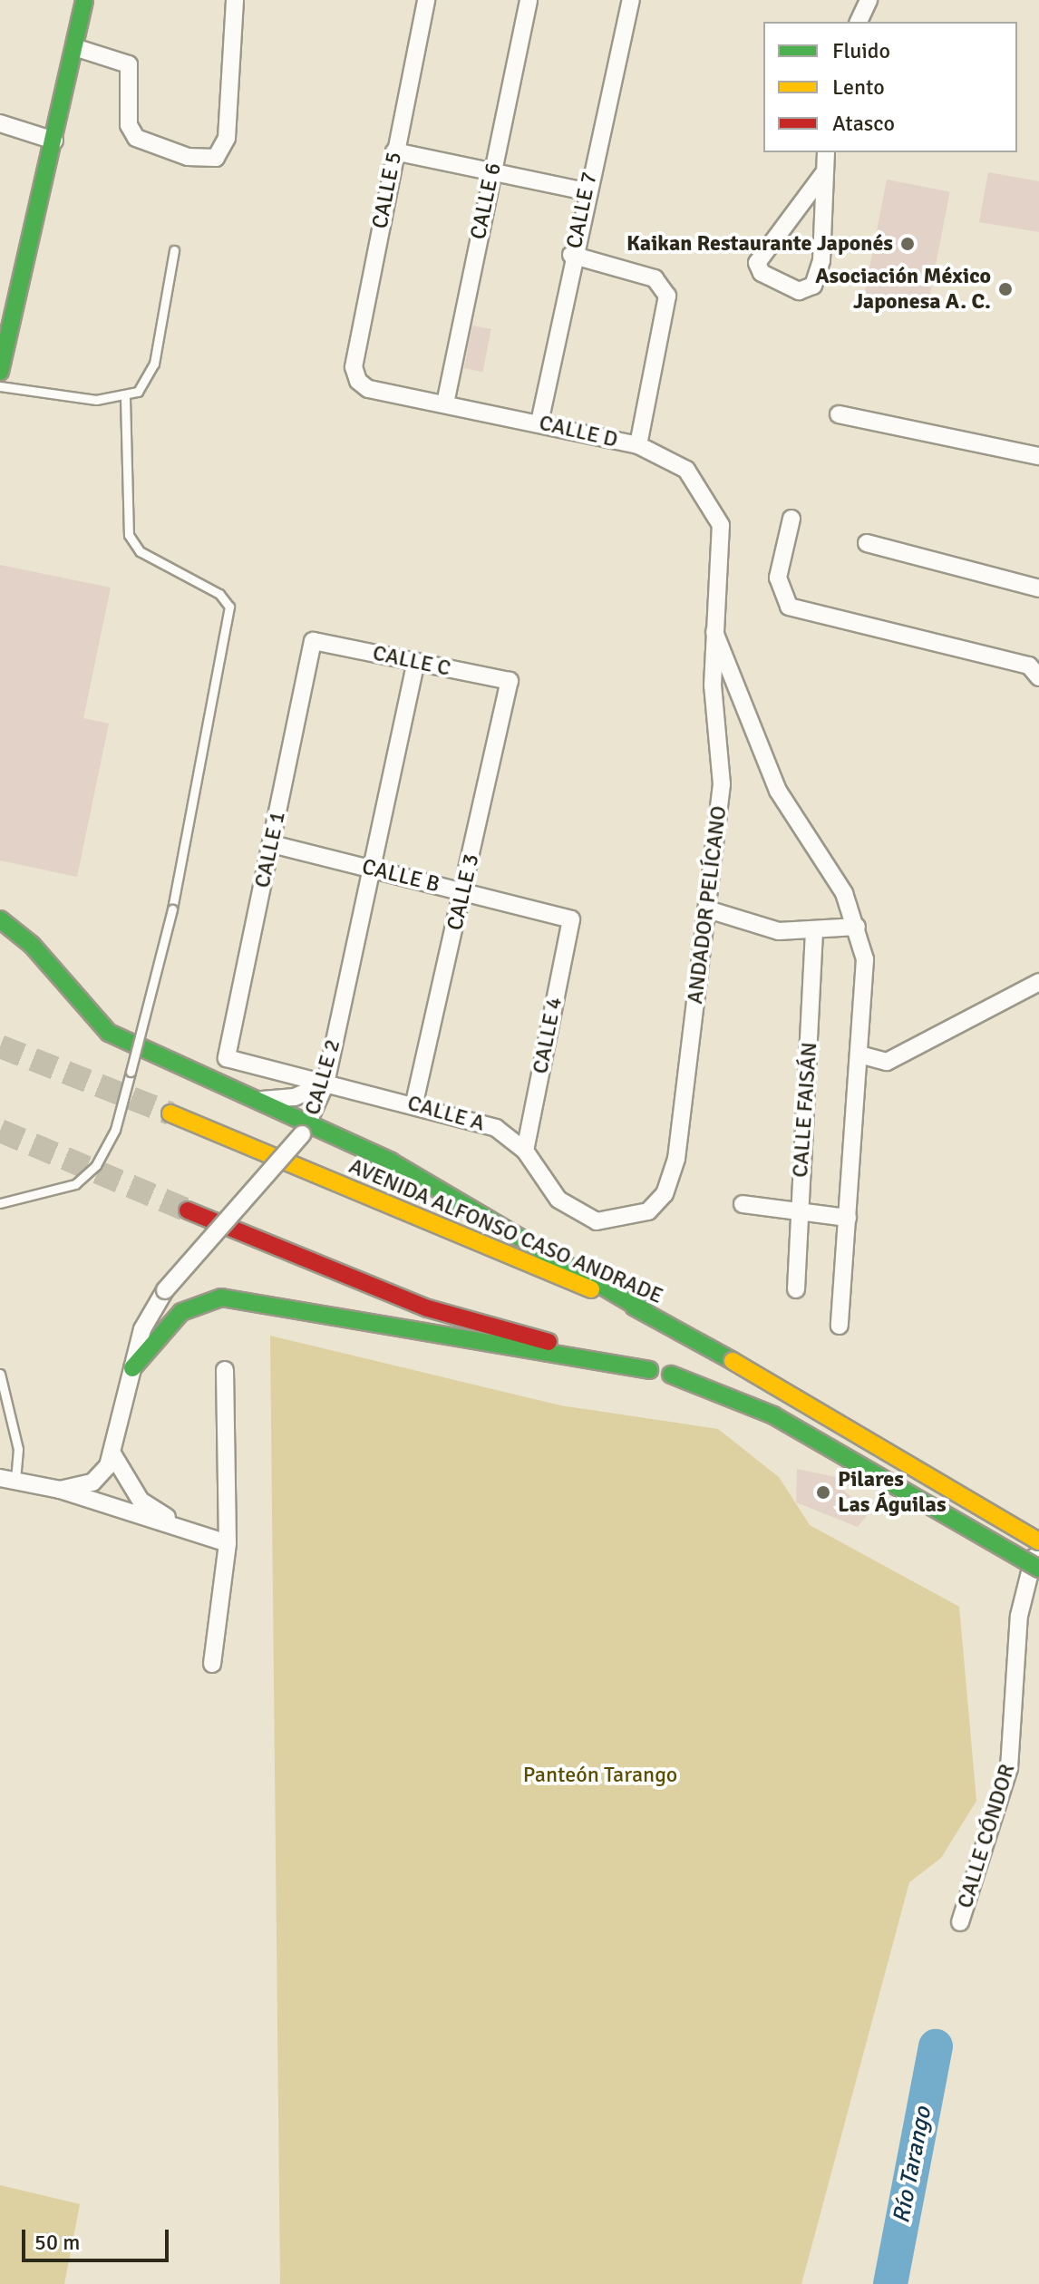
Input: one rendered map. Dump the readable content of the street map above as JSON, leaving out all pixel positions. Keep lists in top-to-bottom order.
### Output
{
  "streets": {
    "main road": ["AVENIDA ALFONSO CASO ANDRADE"],
    "street": [
      "CALLE 5",
      "CALLE 6",
      "CALLE 7",
      "CALLE D",
      "CALLE C",
      "CALLE 1",
      "CALLE B",
      "CALLE 3",
      "ANDADOR PELÍCANO",
      "CALLE 4",
      "CALLE 2",
      "CALLE FAISÁN",
      "CALLE A",
      "CALLE CÓNDOR"
    ]
  },
  "crossings": [
    ["CALLE 5", "CALLE D"],
    ["CALLE 6", "CALLE D"],
    ["CALLE 7", "CALLE D"],
    ["CALLE D", "ANDADOR PELÍCANO"],
    ["CALLE C", "CALLE 1"],
    ["CALLE C", "CALLE 3"],
    ["CALLE C", "CALLE 2"],
    ["CALLE 1", "CALLE B"],
    ["CALLE 1", "CALLE A"],
    ["CALLE B", "CALLE 3"],
    ["CALLE B", "CALLE 4"],
    ["CALLE B", "CALLE 2"],
    ["CALLE 3", "CALLE A"],
    ["ANDADOR PELÍCANO", "CALLE A"],
    ["CALLE 4", "CALLE A"],
    ["CALLE 2", "CALLE A"]
  ],
  "water": ["Río Tarango"],
  "parks": ["Panteón Tarango"],
  "places": ["Kaikan Restaurante Japonés", "Asociación México Japonesa A. C.", "Pilares Las Águilas"],
  "legend": ["Fluido", "Lento", "Atasco"],
  "scale_bar": "50 m"
}
